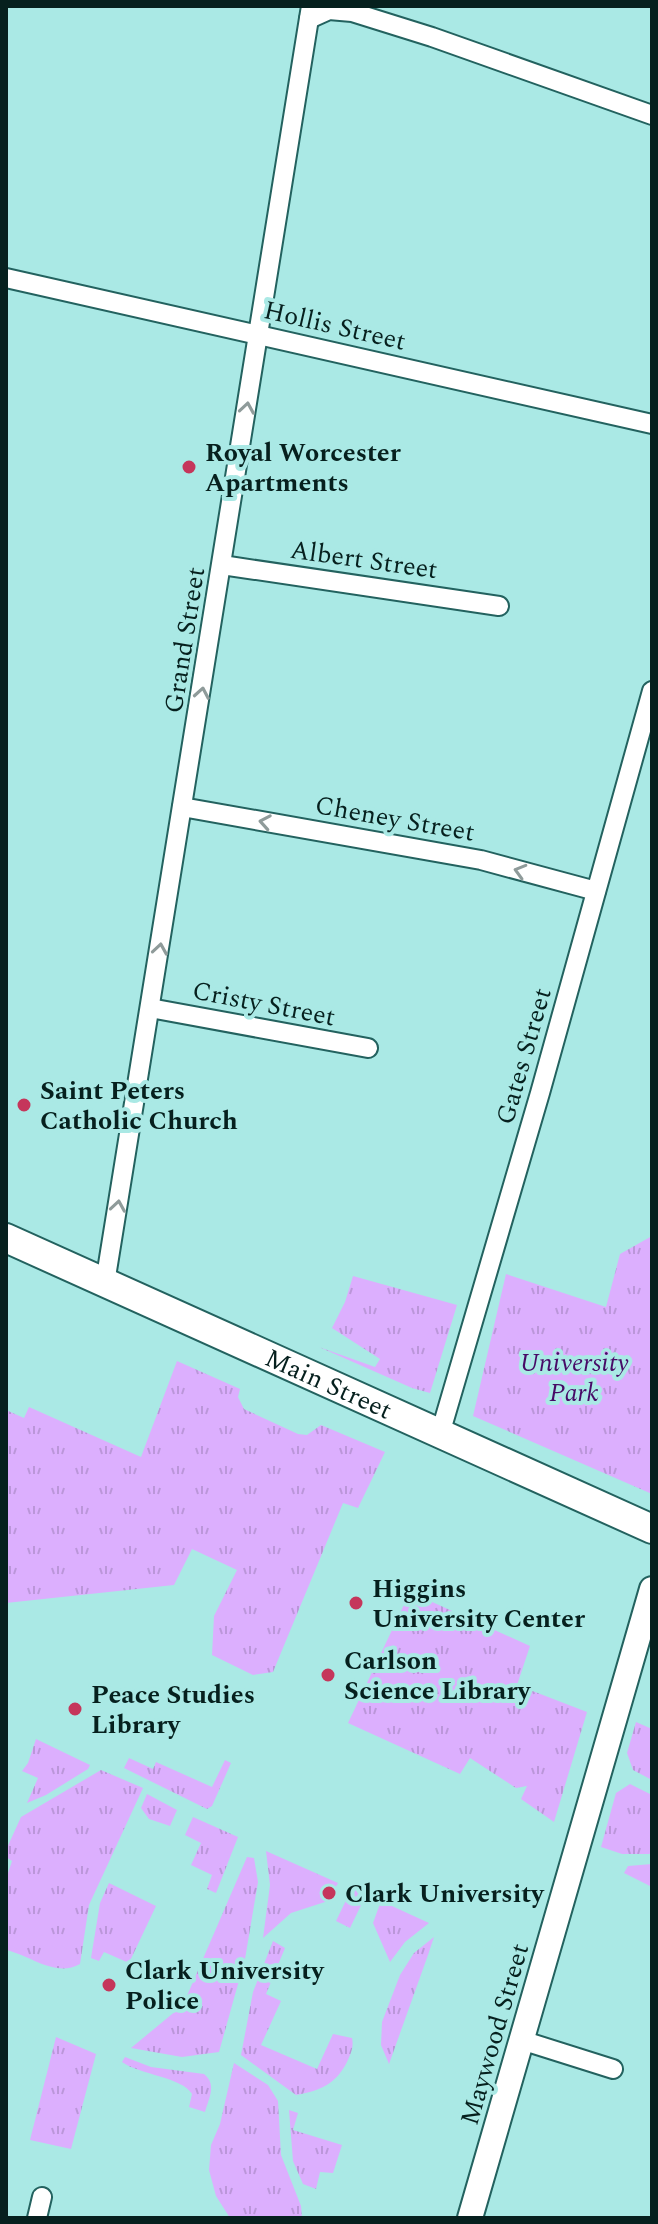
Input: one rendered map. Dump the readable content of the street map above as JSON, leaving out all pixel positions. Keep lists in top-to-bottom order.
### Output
{
  "streets": {
    "main road": ["Main Street"],
    "street": [
      "Hollis Street",
      "Albert Street",
      "Grand Street",
      "Cheney Street",
      "Cristy Street",
      "Gates Street",
      "Maywood Street"
    ]
  },
  "crossings": [
    ["Hollis Street", "Grand Street"],
    ["Albert Street", "Grand Street"],
    ["Grand Street", "Cheney Street"],
    ["Grand Street", "Cristy Street"],
    ["Grand Street", "Main Street"],
    ["Cheney Street", "Gates Street"],
    ["Gates Street", "Main Street"]
  ],
  "one_way": ["Grand Street", "Cheney Street"],
  "parks": ["University Park"],
  "places": [
    "Royal Worcester Apartments",
    "Saint Peters Catholic Church",
    "Higgins University Center",
    "Carlson Science Library",
    "Peace Studies Library",
    "Clark University",
    "Clark University Police"
  ]
}
